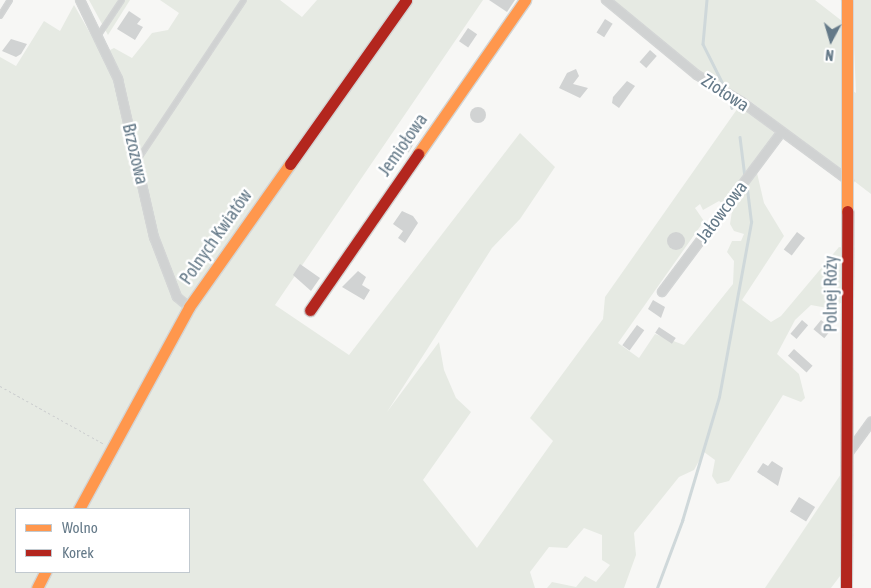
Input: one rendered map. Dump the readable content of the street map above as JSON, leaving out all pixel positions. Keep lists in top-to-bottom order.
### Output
{
  "streets": {
    "street": [
      "Ziołowa",
      "Jemiołowa",
      "Brzozowa",
      "Jałowcowa",
      "Polnych Kwiatów",
      "Polnej Róży"
    ]
  },
  "crossings": [
    ["Ziołowa", "Jałowcowa"],
    ["Ziołowa", "Polnej Róży"],
    ["Brzozowa", "Polnych Kwiatów"]
  ],
  "legend": ["Wolno", "Korek"],
  "north": "bottom"
}
